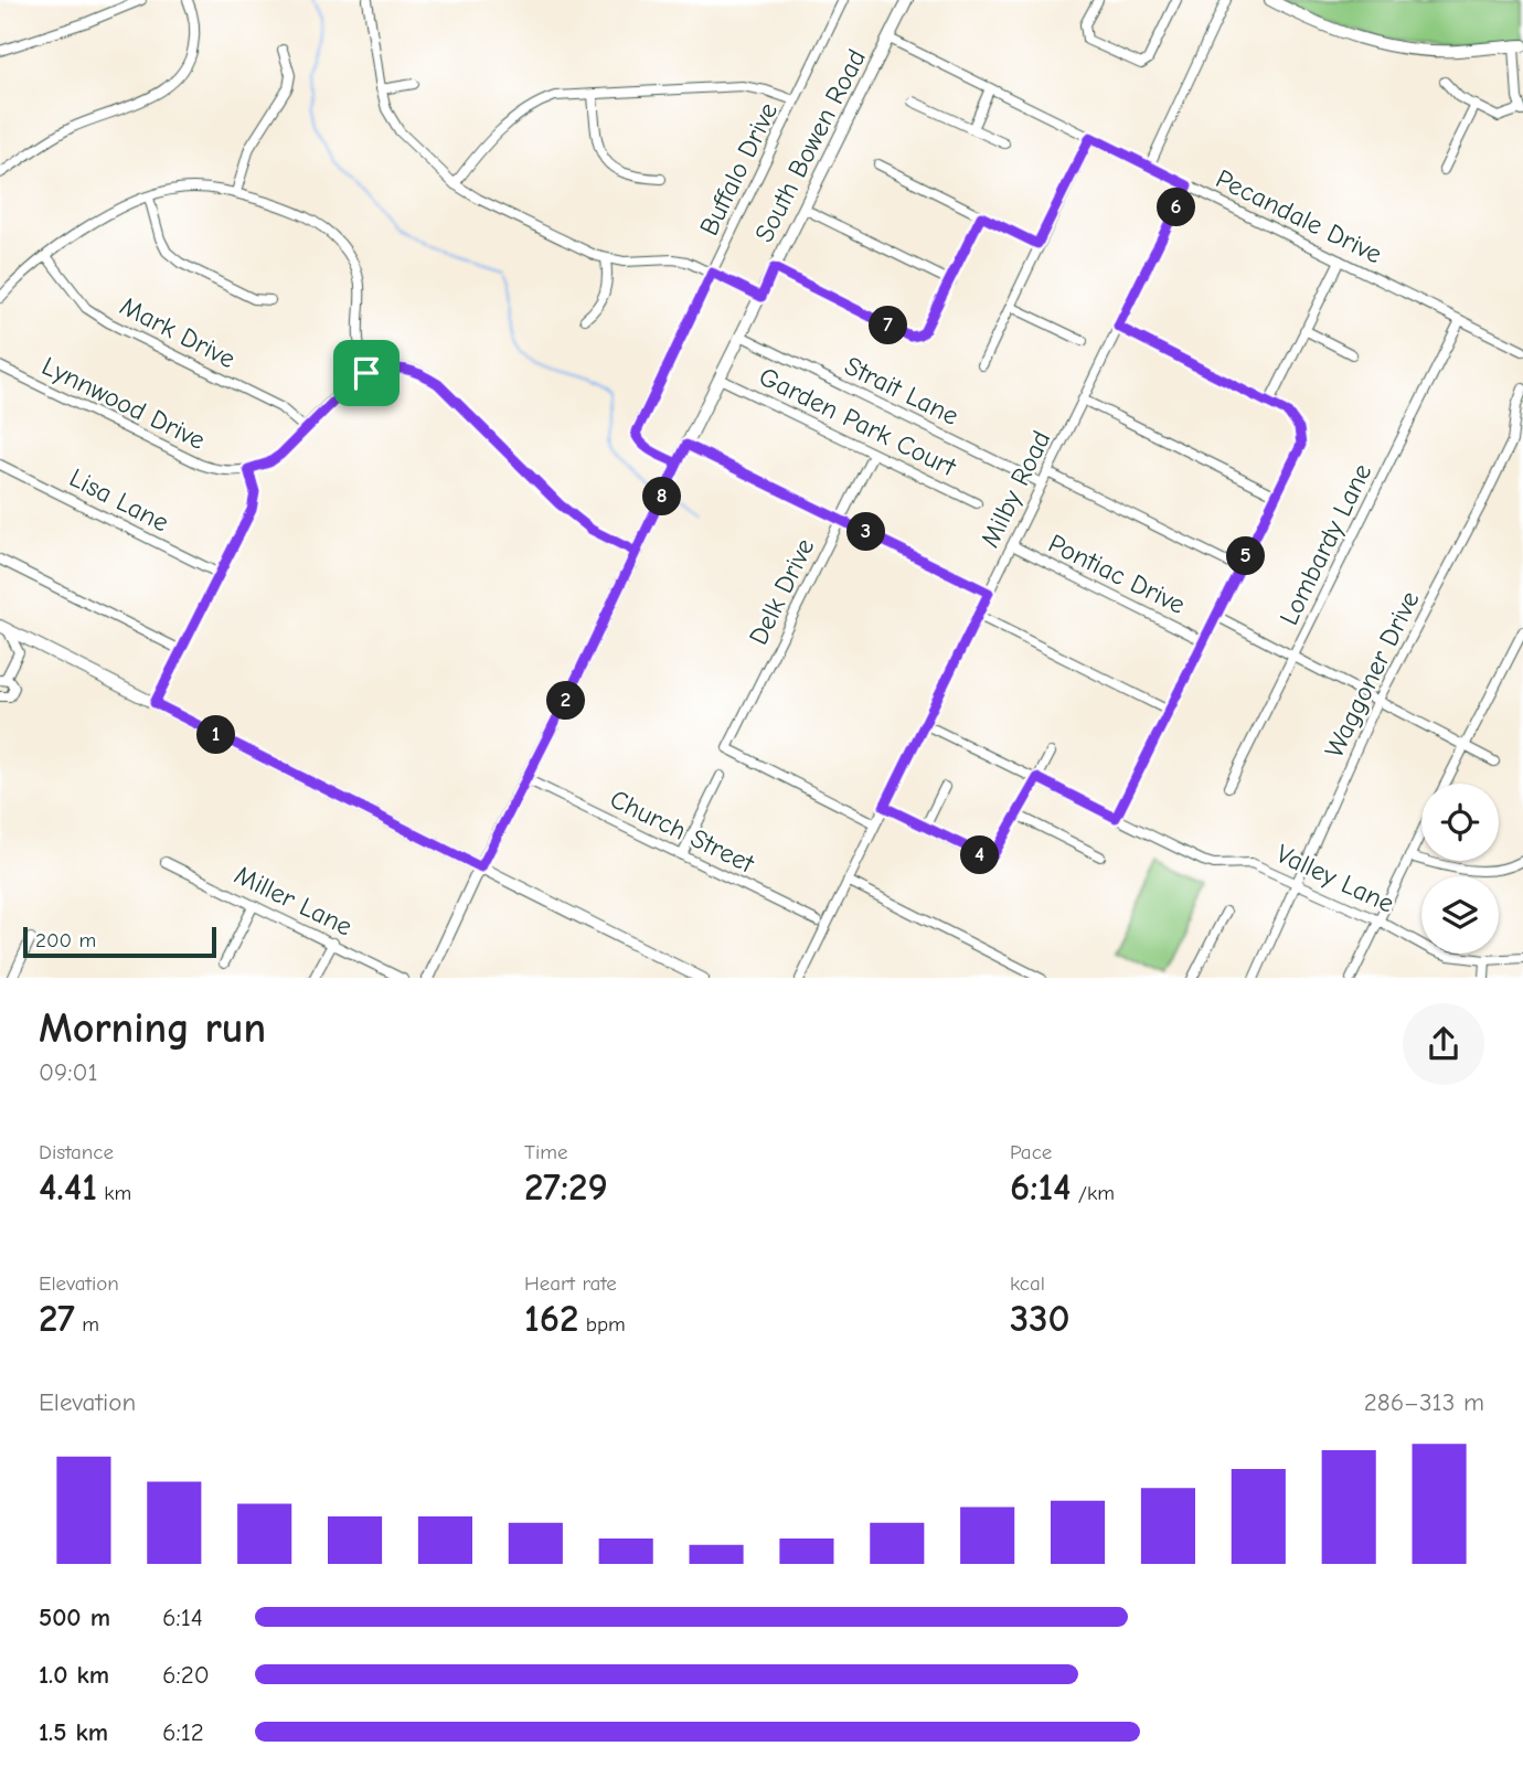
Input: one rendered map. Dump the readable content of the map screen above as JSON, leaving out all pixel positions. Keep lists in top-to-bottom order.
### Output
{
  "streets": {
    "main road": ["South Bowen Road"],
    "street": [
      "Buffalo Drive",
      "Pecandale Drive",
      "Mark Drive",
      "Strait Lane",
      "Lynnwood Drive",
      "Garden Park Court",
      "Milby Road",
      "Lisa Lane",
      "Lombardy Lane",
      "Pontiac Drive",
      "Delk Drive",
      "Waggoner Drive",
      "Church Street",
      "Valley Lane",
      "Miller Lane"
    ]
  },
  "crossings": [
    ["South Bowen Road", "Buffalo Drive"],
    ["South Bowen Road", "Pecandale Drive"],
    ["South Bowen Road", "Strait Lane"],
    ["South Bowen Road", "Garden Park Court"],
    ["South Bowen Road", "Church Street"],
    ["Pecandale Drive", "Milby Road"],
    ["Pecandale Drive", "Lombardy Lane"],
    ["Mark Drive", "Lynnwood Drive"],
    ["Strait Lane", "Milby Road"],
    ["Garden Park Court", "Delk Drive"],
    ["Milby Road", "Pontiac Drive"],
    ["Milby Road", "Delk Drive"],
    ["Milby Road", "Valley Lane"],
    ["Lombardy Lane", "Pontiac Drive"],
    ["Pontiac Drive", "Waggoner Drive"],
    ["Waggoner Drive", "Valley Lane"]
  ],
  "scale_bar": "200 m",
  "page": {
    "pins": [
      "6",
      "7",
      "8",
      "3",
      "5",
      "2",
      "1",
      "4"
    ],
    "scale": "200 m",
    "heading": ["Morning run", "09:01"],
    "stats": [
      ["Distance", "4.41 km"],
      ["Time", "27:29"],
      ["Pace", "6:14 /km"],
      ["Elevation", "27 m"],
      ["Heart rate", "162 bpm"],
      ["kcal", "330"]
    ],
    "chart": ["Elevation", "286–313 m"],
    "list": [
      {
        "name": "500 m",
        "note": "6:14"
      },
      {
        "name": "1.0 km",
        "note": "6:20"
      },
      {
        "name": "1.5 km",
        "note": "6:12"
      }
    ]
  }
}
